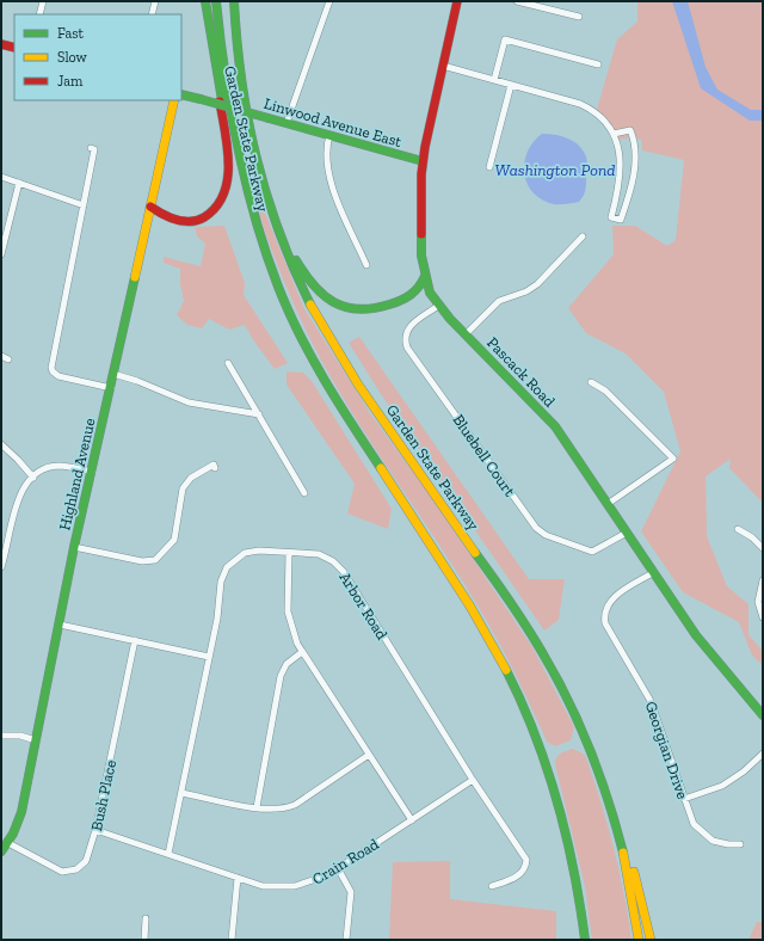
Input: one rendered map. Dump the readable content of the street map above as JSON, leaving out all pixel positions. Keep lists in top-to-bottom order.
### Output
{
  "streets": {
    "main road": [
      "Linwood Avenue East",
      "Garden State Parkway",
      "Pascack Road",
      "Highland Avenue"
    ],
    "street": [
      "Bluebell Court",
      "Arbor Road",
      "Georgian Drive",
      "Bush Place",
      "Crain Road"
    ]
  },
  "crossings": [
    ["Linwood Avenue East", "Pascack Road"],
    ["Pascack Road", "Bluebell Court"],
    ["Pascack Road", "Georgian Drive"],
    ["Highland Avenue", "Bush Place"],
    ["Arbor Road", "Crain Road"],
    ["Bush Place", "Crain Road"]
  ],
  "water": ["Washington Pond"],
  "legend": ["Fast", "Slow", "Jam"]
}
